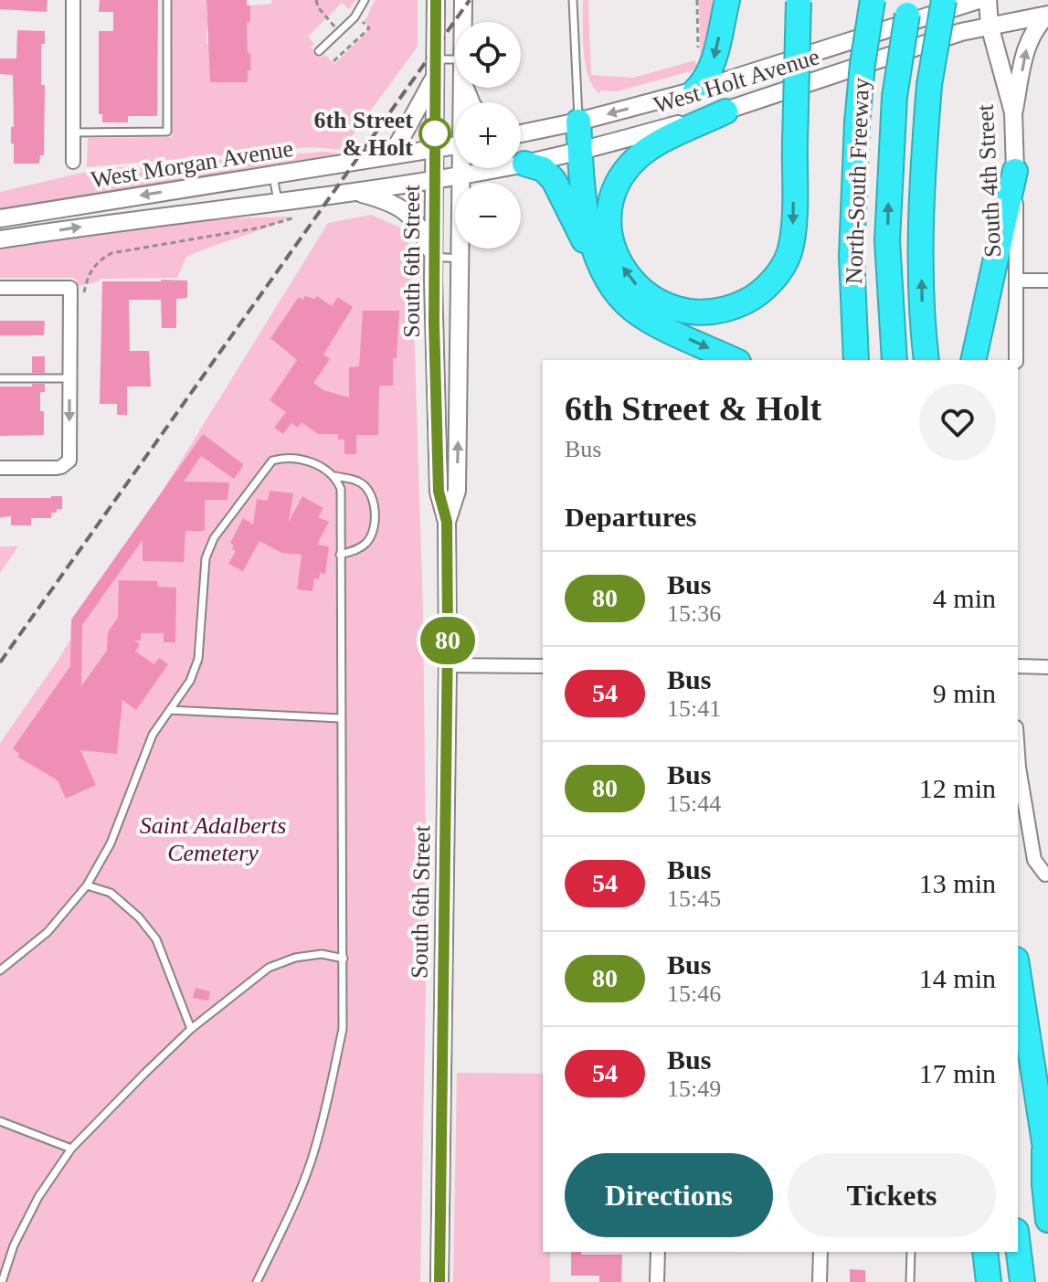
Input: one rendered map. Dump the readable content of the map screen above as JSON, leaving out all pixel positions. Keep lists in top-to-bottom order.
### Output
{
  "streets": {
    "highway": ["North-South Freeway"],
    "street": [
      "West Holt Avenue",
      "West Morgan Avenue",
      "South 4th Street",
      "South 6th Street"
    ]
  },
  "crossings": [
    ["West Holt Avenue", "West Morgan Avenue"],
    ["West Holt Avenue", "South 4th Street"],
    ["West Holt Avenue", "South 6th Street"],
    ["West Morgan Avenue", "South 6th Street"]
  ],
  "parks": ["Saint Adalberts Cemetery"],
  "places": ["6th Street & Holt"],
  "lines": ["bus line 80"],
  "page": {
    "on_map": "80",
    "map_buttons": ["+", "−"],
    "heading": [
      ["6th Street & Holt", "Bus"],
      "Departures"
    ],
    "list": [
      {
        "mark": "80",
        "name": "Bus",
        "note": "15:36",
        "value": "4 min"
      },
      {
        "mark": "54",
        "name": "Bus",
        "note": "15:41",
        "value": "9 min"
      },
      {
        "mark": "80",
        "name": "Bus",
        "note": "15:44",
        "value": "12 min"
      },
      {
        "mark": "54",
        "name": "Bus",
        "note": "15:45",
        "value": "13 min"
      },
      {
        "mark": "80",
        "name": "Bus",
        "note": "15:46",
        "value": "14 min"
      },
      {
        "mark": "54",
        "name": "Bus",
        "note": "15:49",
        "value": "17 min"
      }
    ],
    "buttons": ["Directions", "Tickets"]
  }
}
